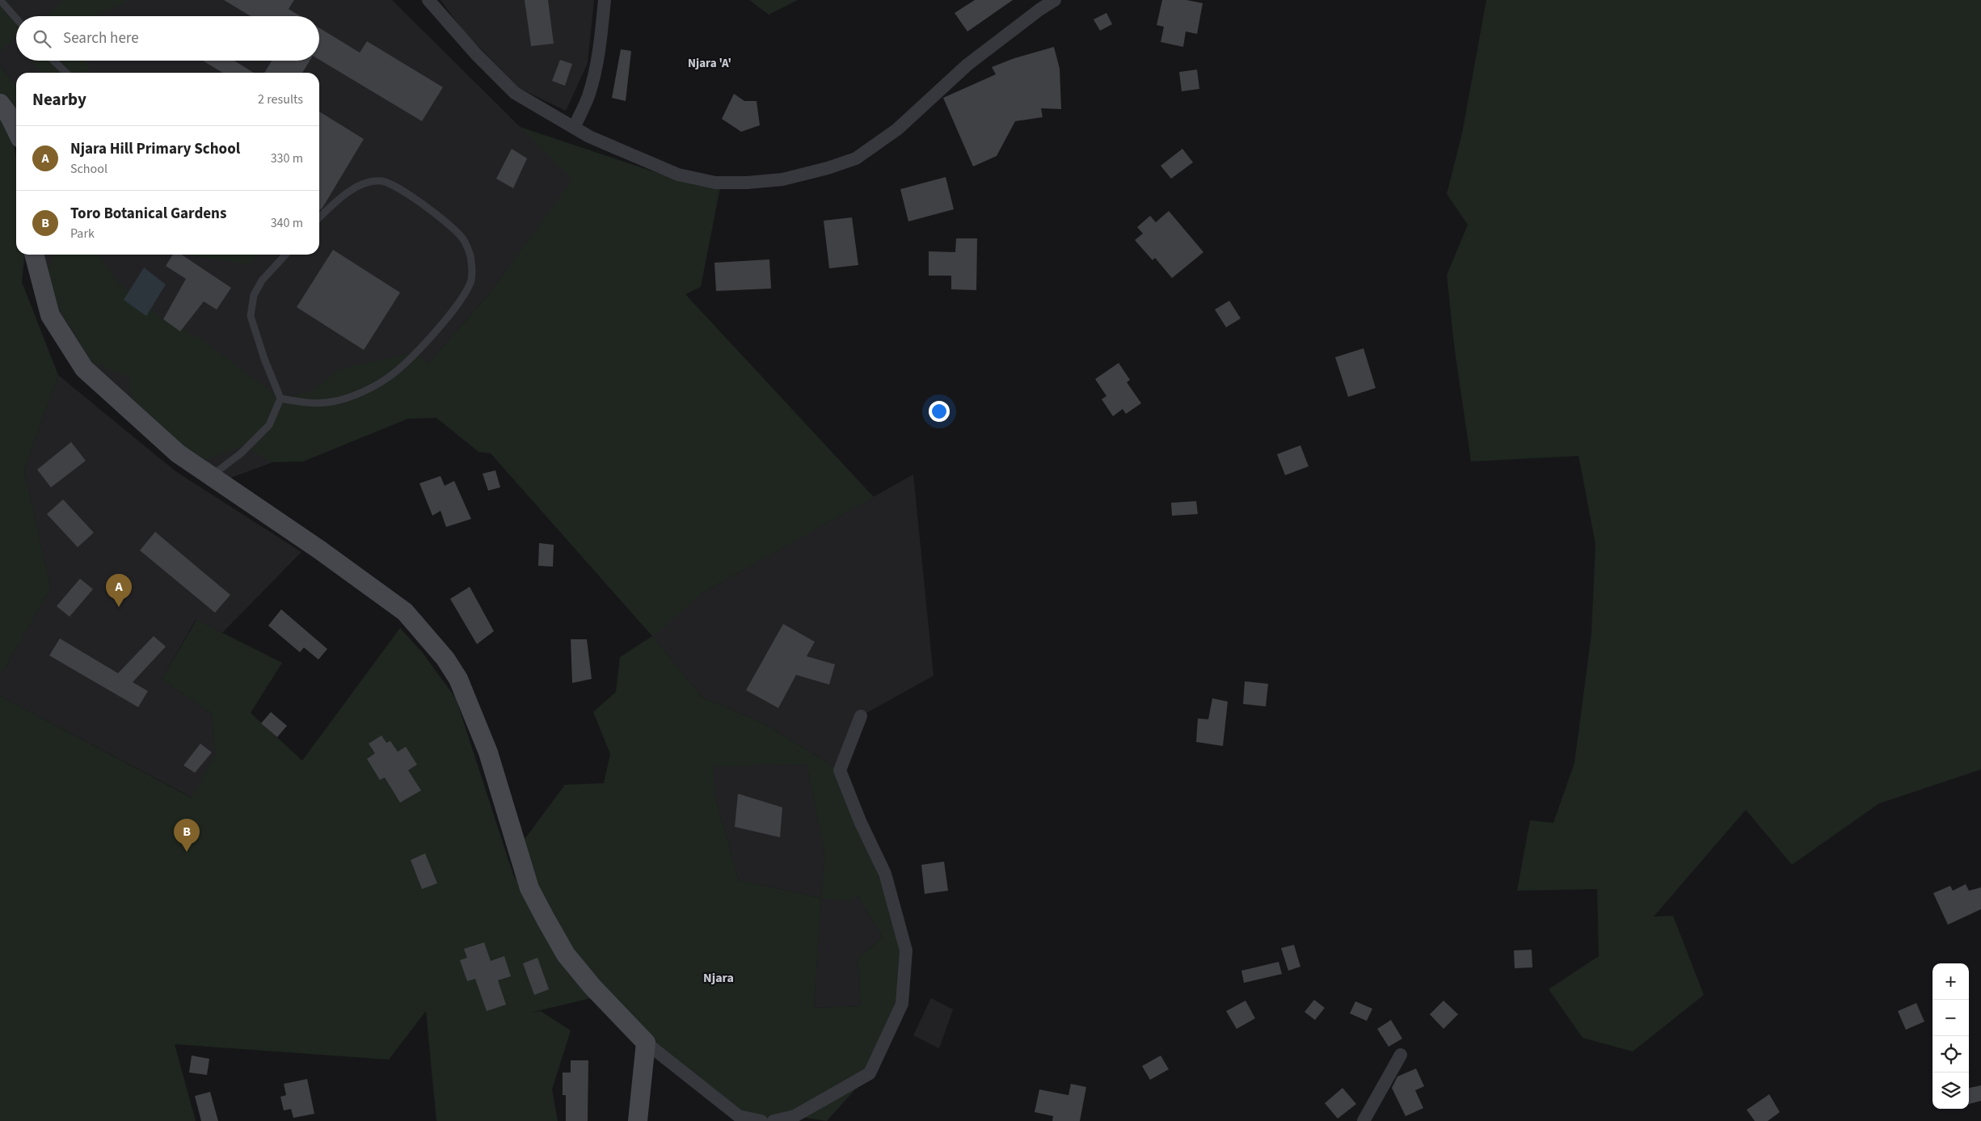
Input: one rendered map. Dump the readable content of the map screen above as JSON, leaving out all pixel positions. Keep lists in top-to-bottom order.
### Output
{
  "districts": ["Njara 'A'", "Njara"],
  "page": {
    "search": "Search here",
    "heading": ["Nearby", "2 results"],
    "list": [
      {
        "mark": "A",
        "name": "Njara Hill Primary School",
        "note": "School",
        "value": "330 m"
      },
      {
        "mark": "B",
        "name": "Toro Botanical Gardens",
        "note": "Park",
        "value": "340 m"
      }
    ],
    "pins": ["A", "B"],
    "map_buttons": ["+", "−"]
  }
}
